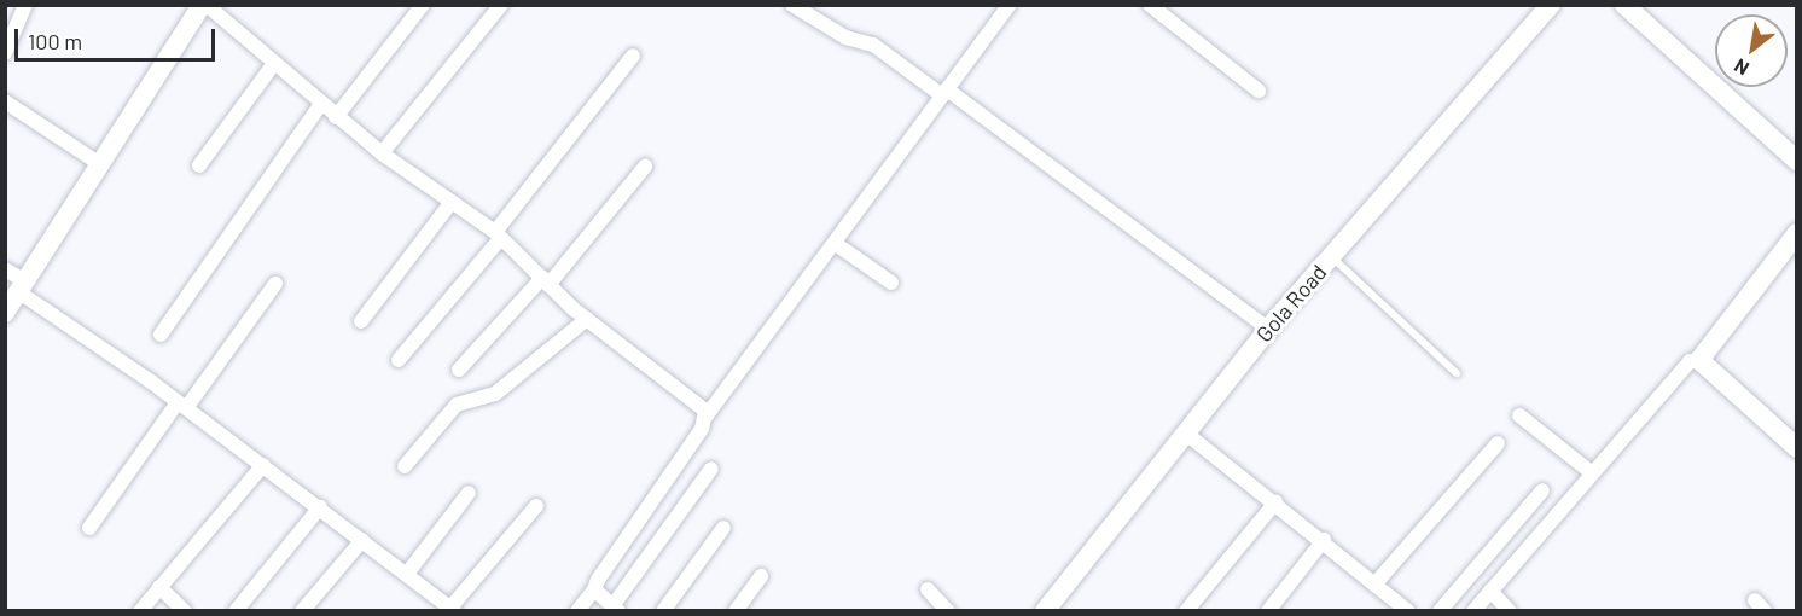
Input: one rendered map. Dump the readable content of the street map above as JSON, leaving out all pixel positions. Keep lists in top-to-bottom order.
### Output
{
  "streets": {
    "street": ["Gola Road"]
  },
  "scale_bar": "100 m",
  "north": "bottom left"
}
